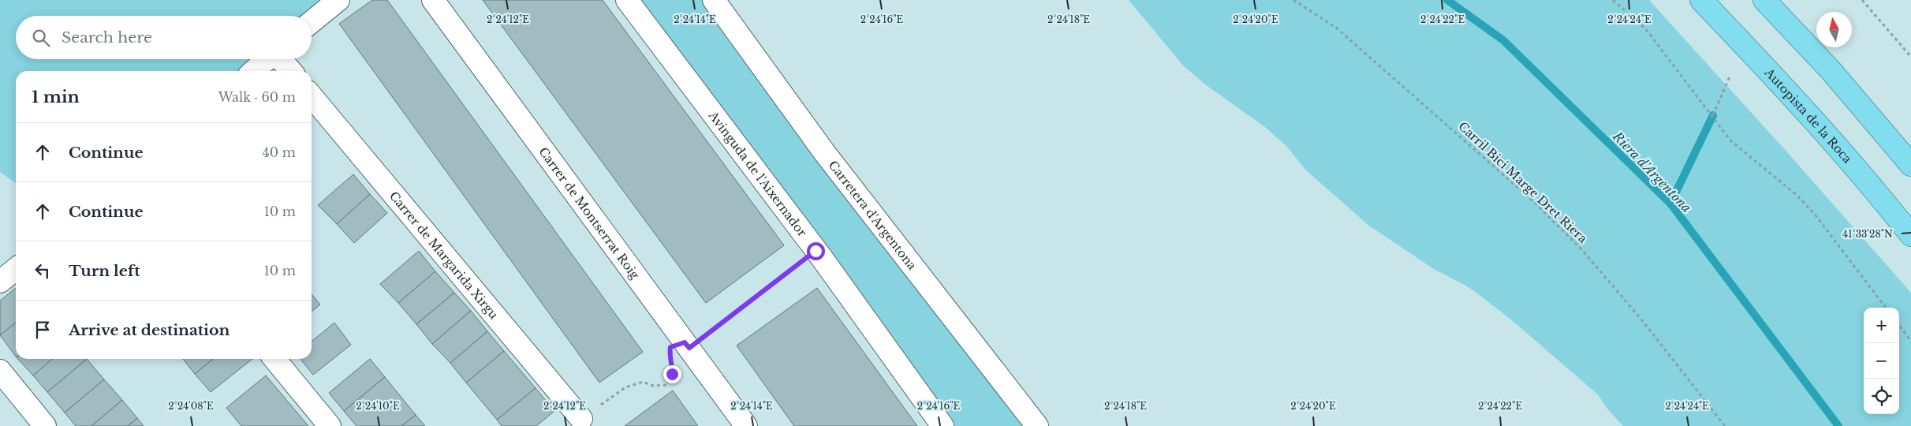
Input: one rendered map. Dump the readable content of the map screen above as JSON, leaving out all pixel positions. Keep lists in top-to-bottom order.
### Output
{
  "streets": {
    "highway": ["Autopista de la Roca"],
    "street": [
      "Avinguda de l'Aixernador",
      "Carrer de Montserrat Roig",
      "Carretera d'Argentona",
      "Carrer de Margarida Xirgu"
    ],
    "path": ["Carril Bici Marge Dret Riera"]
  },
  "water": ["Riera d'Argentona"],
  "north": "top",
  "page": {
    "search": "Search here",
    "heading": ["1 min", "Walk · 60 m"],
    "list": [
      ["Continue", "40 m"],
      ["Continue", "10 m"],
      ["Turn left", "10 m"],
      "Arrive at destination"
    ],
    "map_buttons": ["+", "−"]
  },
  "coordinates": [
    "2°24'12\"E",
    "2°24'14\"E",
    "2°24'16\"E",
    "2°24'18\"E",
    "2°24'20\"E",
    "2°24'22\"E",
    "2°24'24\"E",
    "41°33'28\"N",
    "2°24'08\"E",
    "2°24'10\"E"
  ]
}
